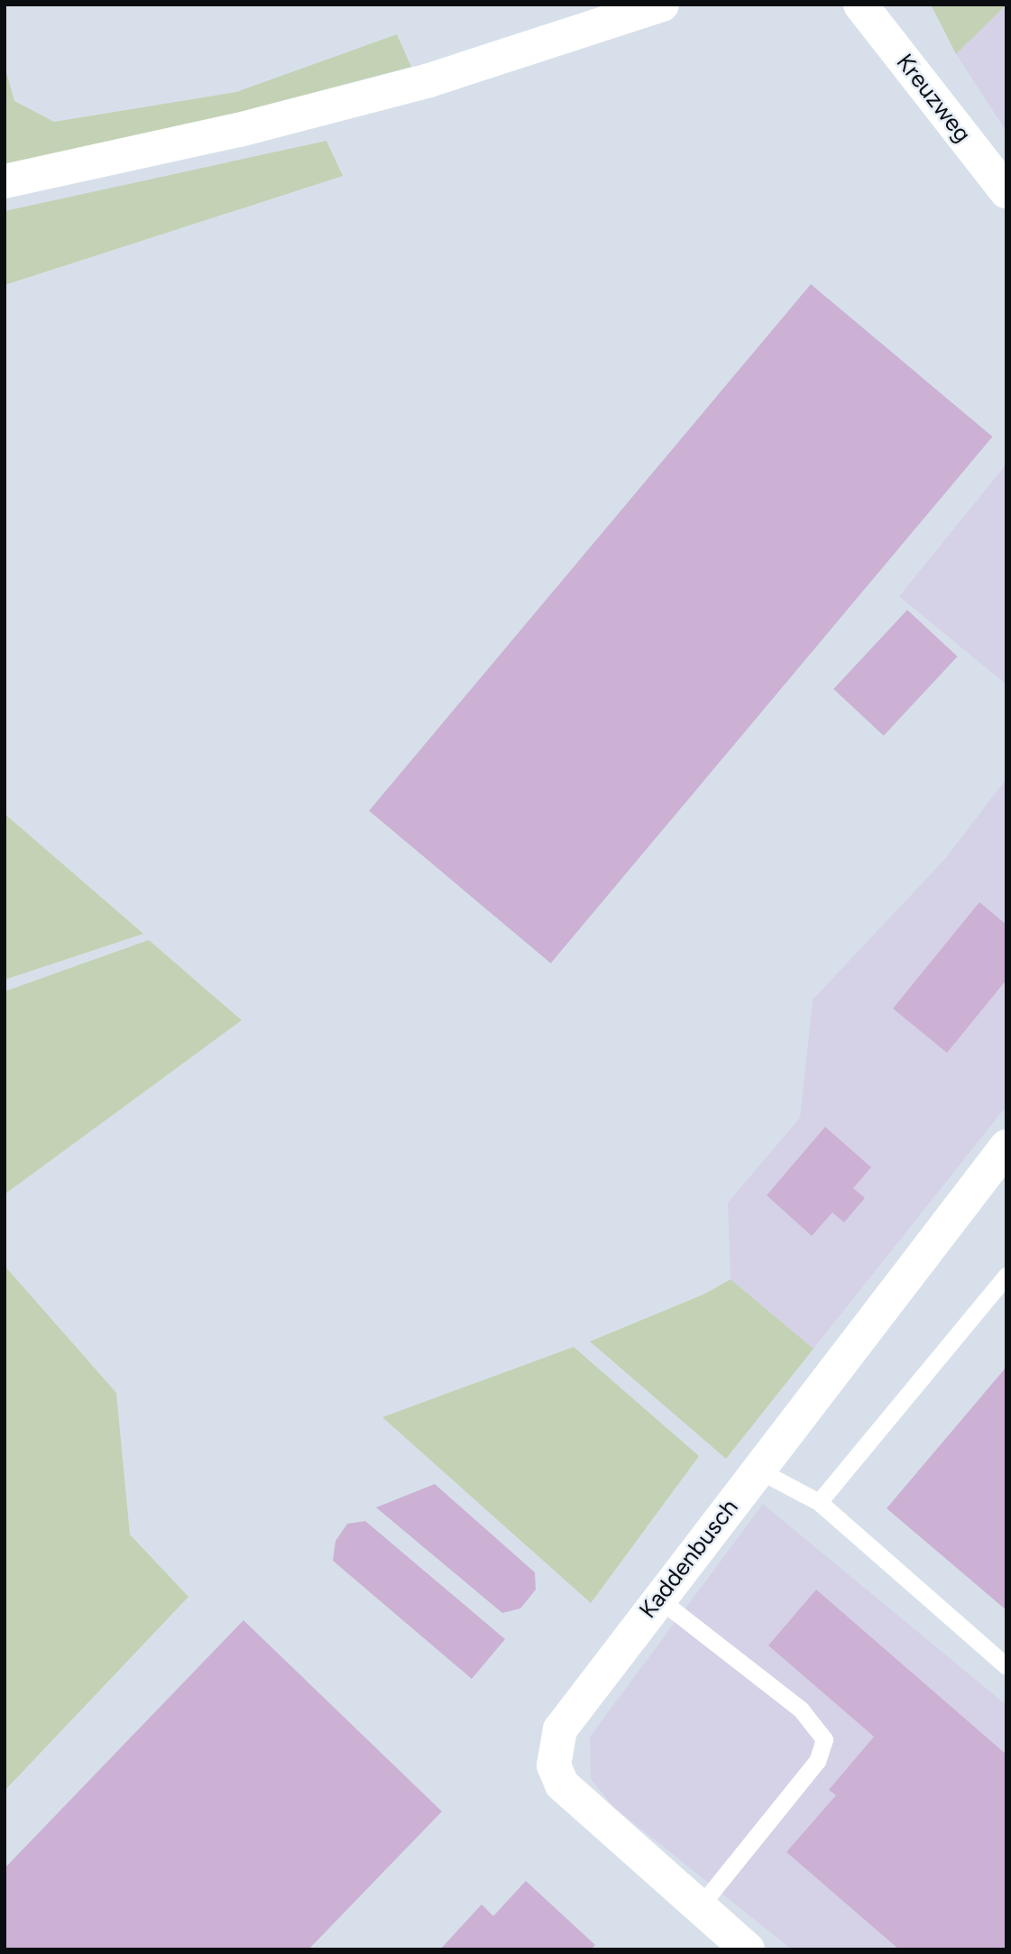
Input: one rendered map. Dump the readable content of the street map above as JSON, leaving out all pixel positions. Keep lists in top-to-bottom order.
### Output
{
  "streets": {
    "street": ["Kreuzweg", "Kaddenbusch"]
  }
}
